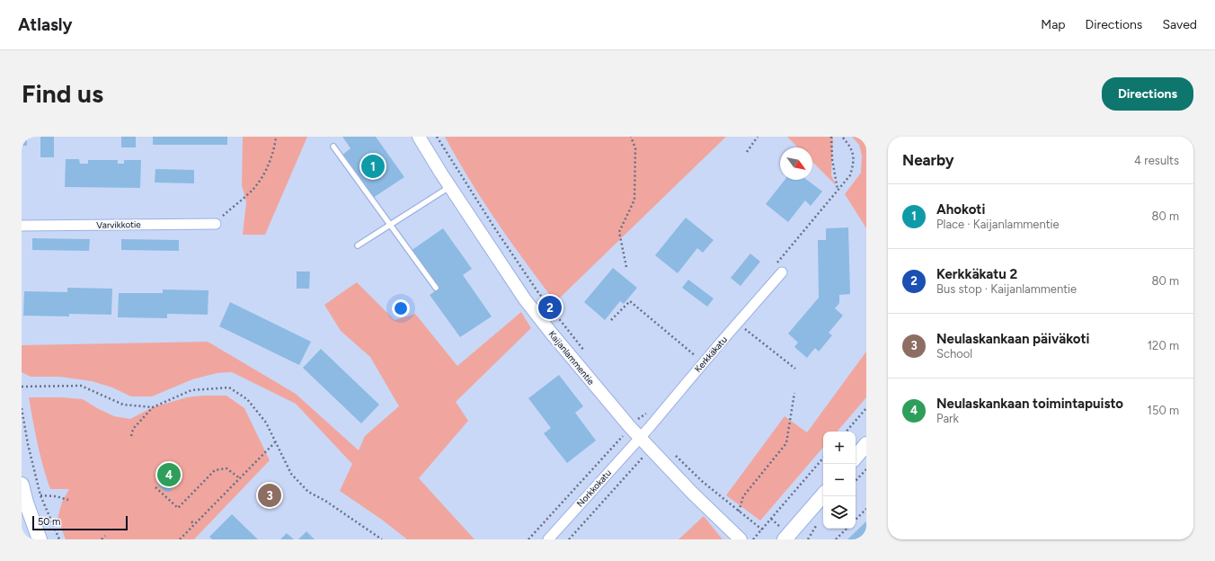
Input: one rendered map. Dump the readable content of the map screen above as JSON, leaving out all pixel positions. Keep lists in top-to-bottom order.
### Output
{
  "streets": {
    "street": [
      "Varvikkotie",
      "Kerkkäkatu",
      "Kaijanlammentie",
      "Norkkokatu"
    ]
  },
  "crossings": [
    ["Kerkkäkatu", "Kaijanlammentie"],
    ["Kerkkäkatu", "Norkkokatu"],
    ["Kaijanlammentie", "Norkkokatu"]
  ],
  "scale_bar": "50 m",
  "north": "bottom right",
  "page": {
    "header": "Atlasly",
    "nav": ["Map", "Directions", "Saved"],
    "buttons": "Directions",
    "title": "Find us",
    "heading": ["Nearby", "4 results"],
    "pins": [
      "1",
      "2",
      "4",
      "3"
    ],
    "list": [
      {
        "mark": "1",
        "name": "Ahokoti",
        "note": "Place · Kaijanlammentie",
        "value": "80 m"
      },
      {
        "mark": "2",
        "name": "Kerkkäkatu 2",
        "note": "Bus stop · Kaijanlammentie",
        "value": "80 m"
      },
      {
        "mark": "3",
        "name": "Neulaskankaan päiväkoti",
        "note": "School",
        "value": "120 m"
      },
      {
        "mark": "4",
        "name": "Neulaskankaan toimintapuisto",
        "note": "Park",
        "value": "150 m"
      }
    ],
    "map_buttons": ["+", "−"],
    "scale": "50 m"
  }
}
